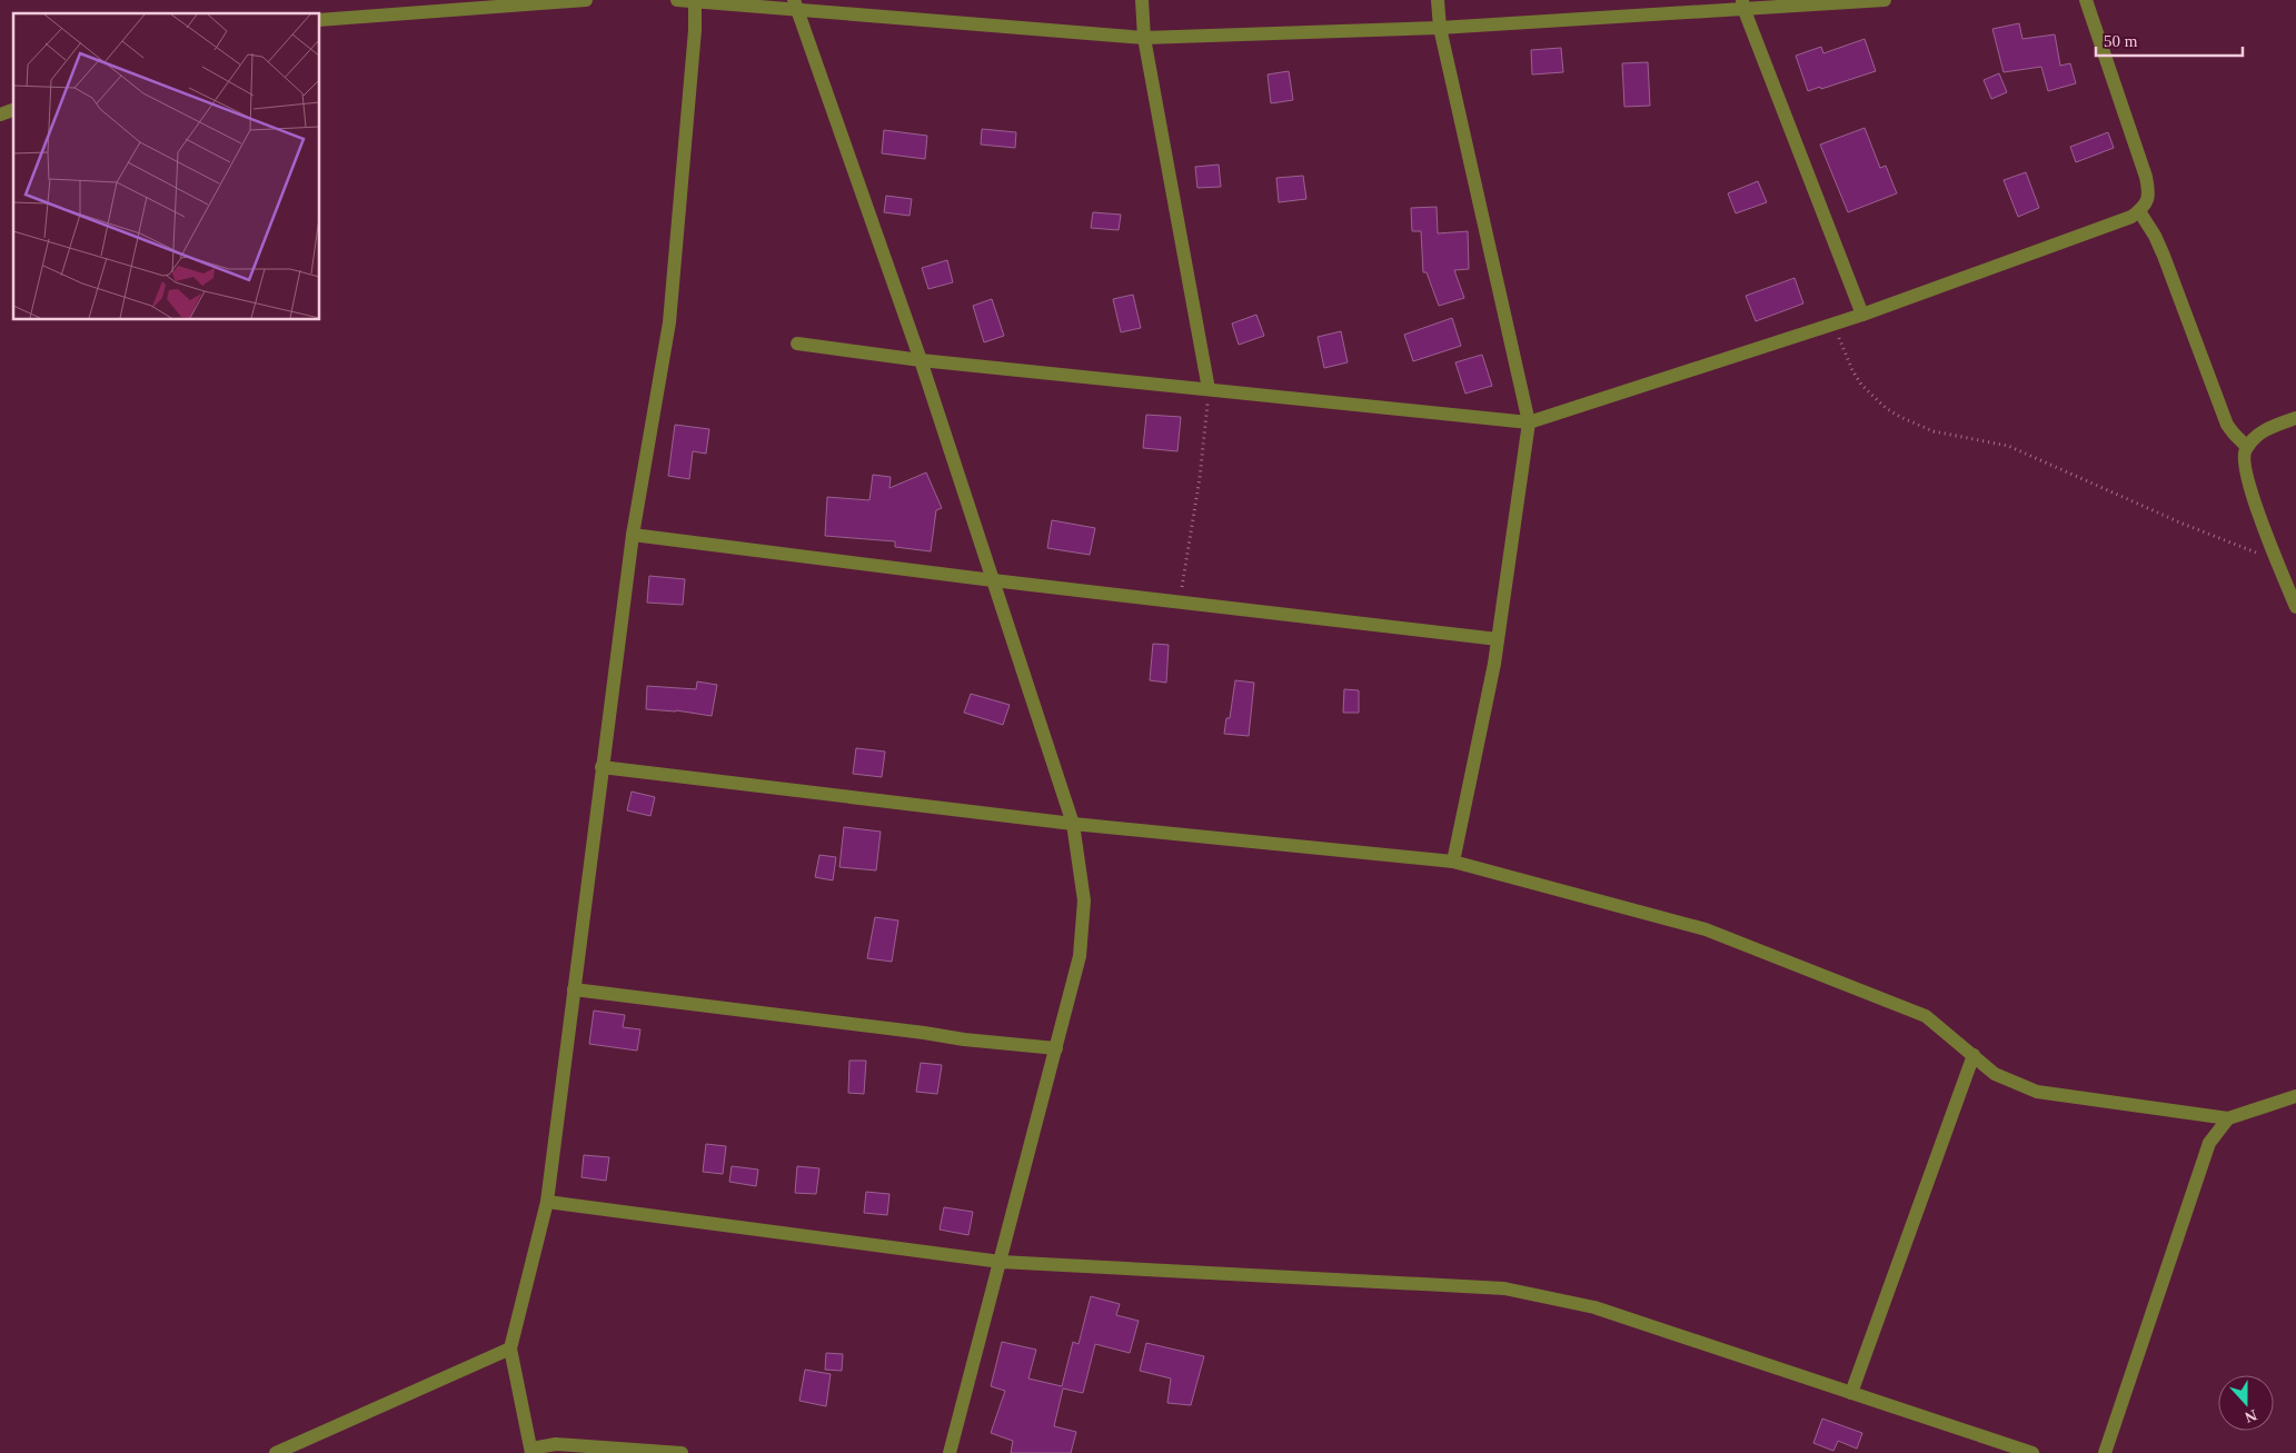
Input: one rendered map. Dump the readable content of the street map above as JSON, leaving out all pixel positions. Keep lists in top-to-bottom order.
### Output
{
  "scale_bar": "50 m",
  "north": "bottom"
}
